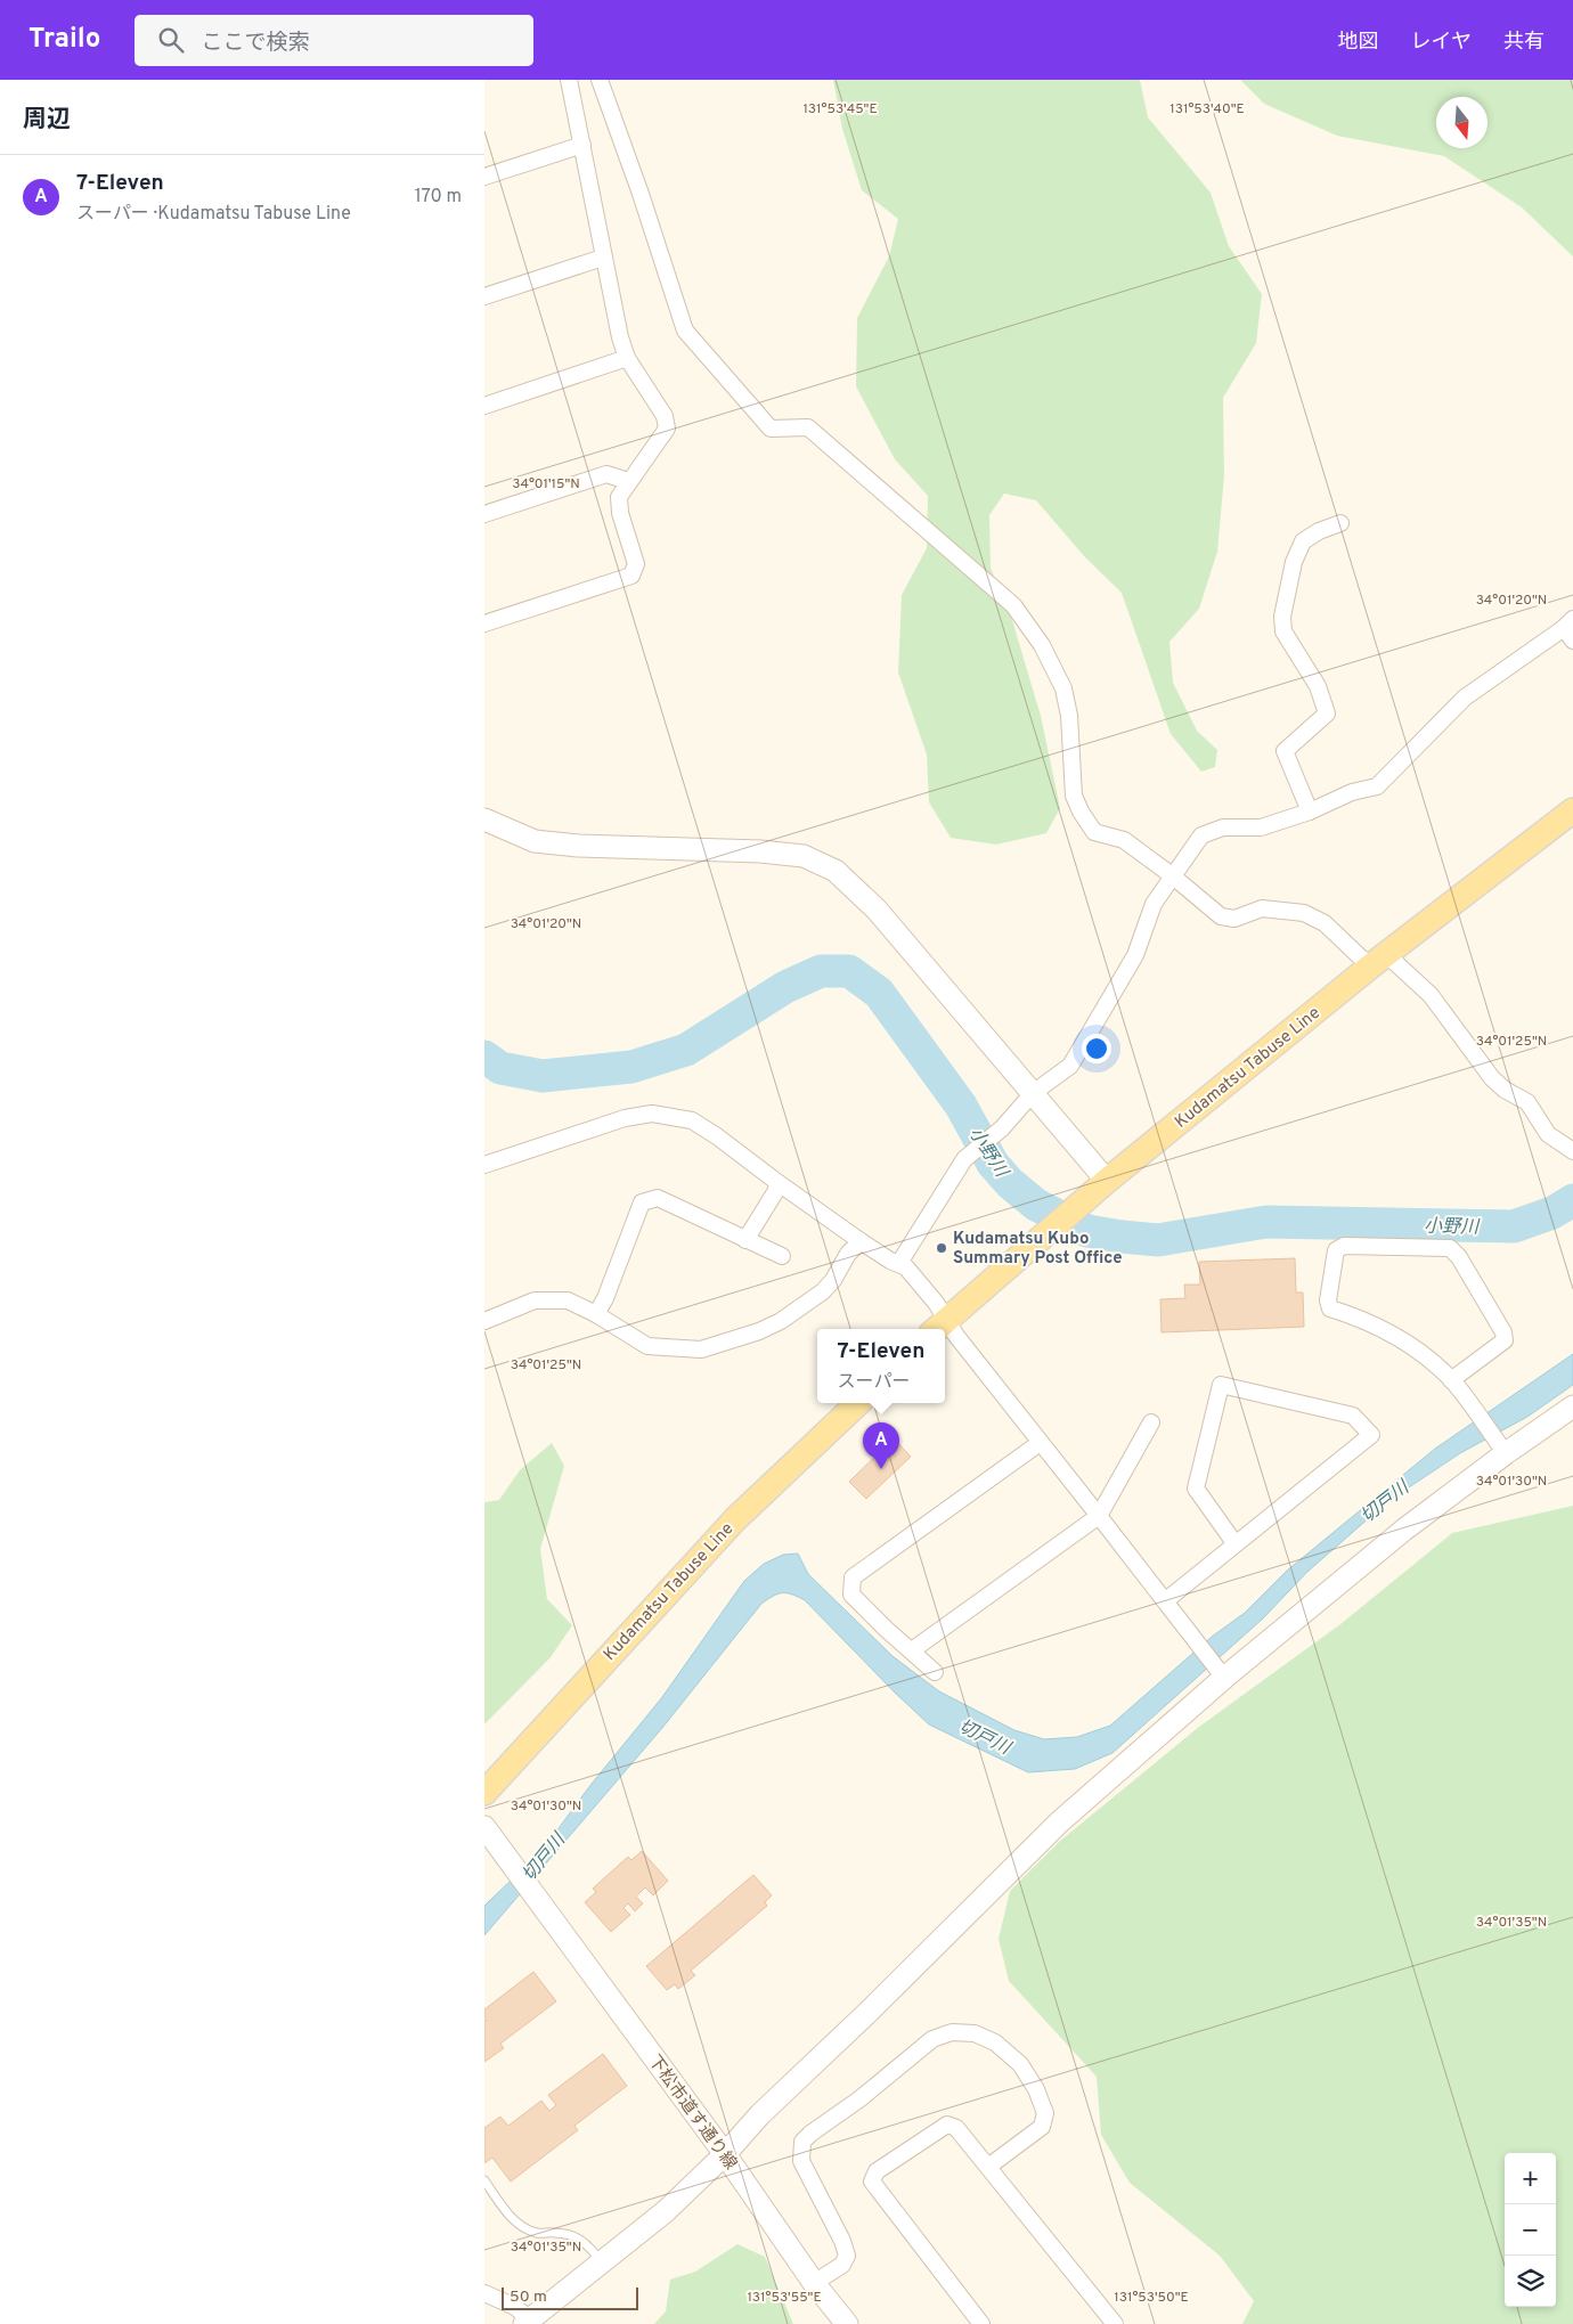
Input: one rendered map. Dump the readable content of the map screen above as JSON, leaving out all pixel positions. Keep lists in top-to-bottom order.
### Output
{
  "streets": {
    "main road": ["Kudamatsu Tabuse Line"],
    "street": ["下松市道す通り線"]
  },
  "water": ["小野川", "切戸川"],
  "places": ["Kudamatsu Kubo Summary Post Office"],
  "scale_bar": "50 m",
  "north": "bottom",
  "page": {
    "header": "Trailo",
    "search": "ここで検索",
    "nav": ["地図", "レイヤ", "共有"],
    "heading": "周辺",
    "list": [
      {
        "mark": "A",
        "name": "7-Eleven",
        "note": "スーパー · Kudamatsu Tabuse Line",
        "value": "170 m"
      }
    ],
    "popup": ["7-Eleven", "スーパー"],
    "pins": "A",
    "map_buttons": ["+", "−"],
    "scale": "50 m"
  },
  "coordinates": [
    "131°53'45\"E",
    "131°53'40\"E",
    "34°01'15\"N",
    "34°01'20\"N",
    "34°01'25\"N",
    "34°01'30\"N",
    "34°01'35\"N",
    "131°53'55\"E",
    "131°53'50\"E"
  ]
}
